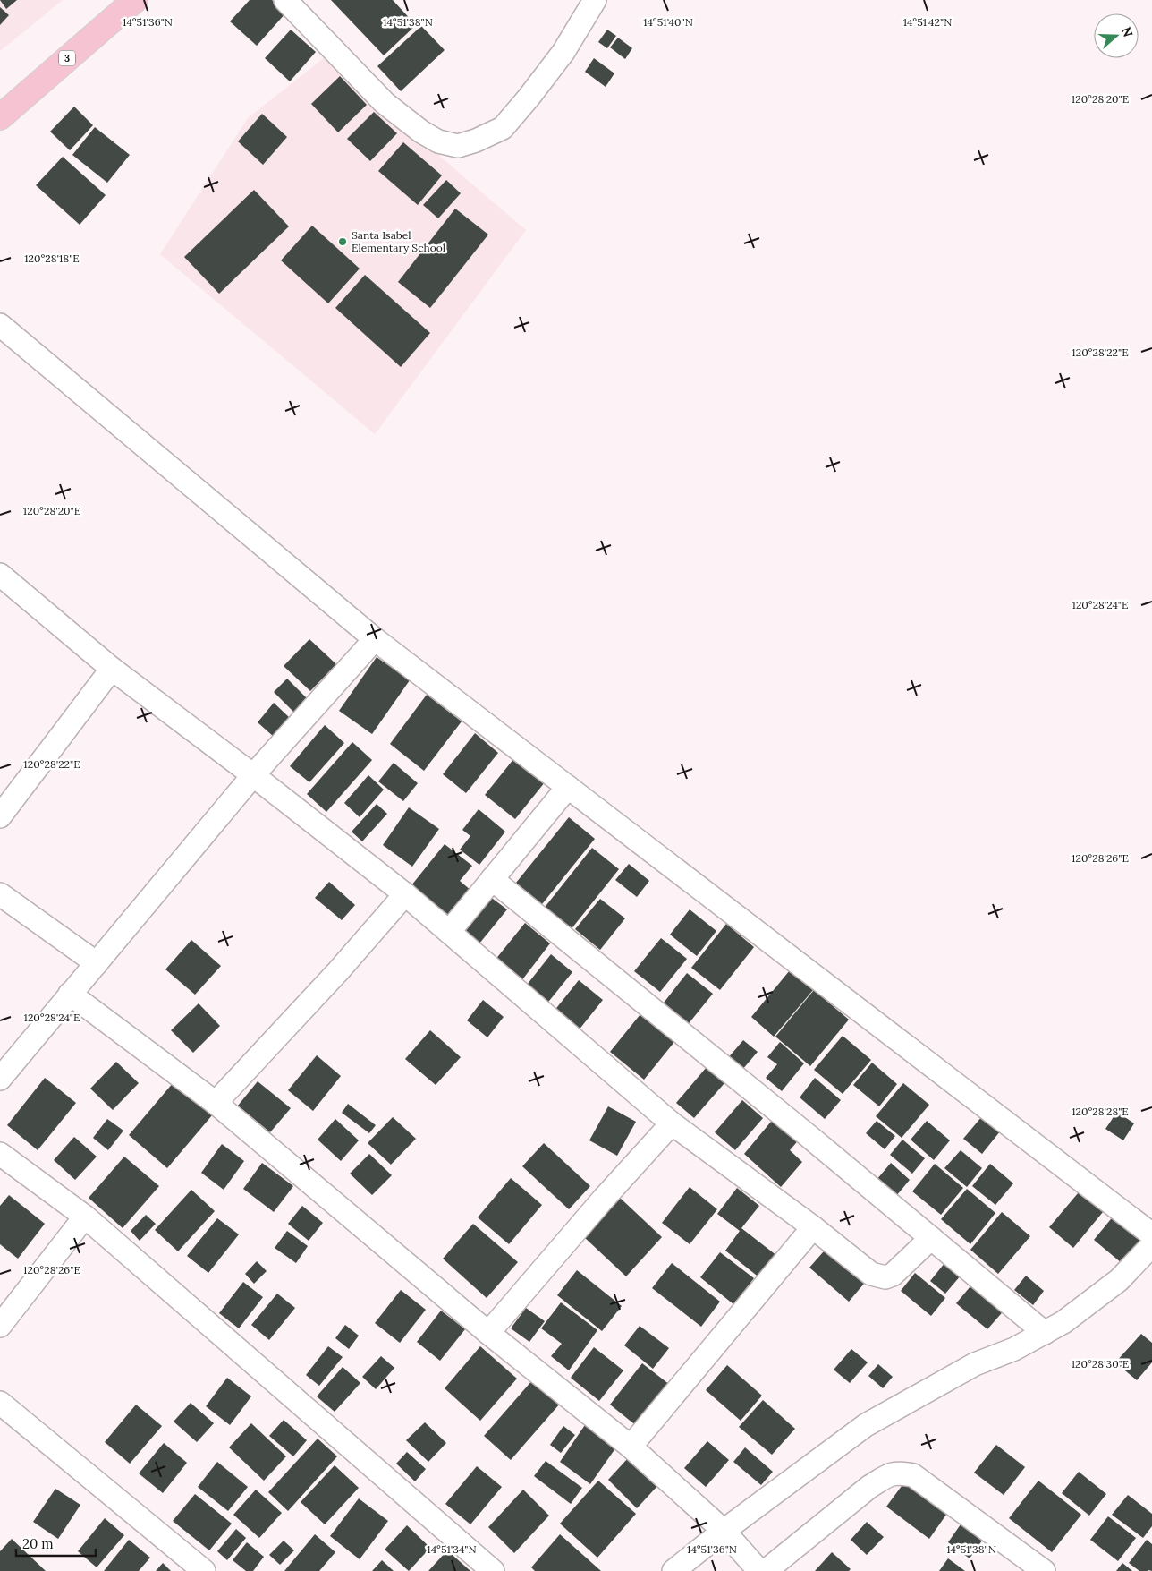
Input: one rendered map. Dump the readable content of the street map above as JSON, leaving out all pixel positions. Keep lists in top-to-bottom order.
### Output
{
  "streets": {
    "highway": ["3"]
  },
  "places": ["Santa Isabel Elementary School"],
  "scale_bar": "20 m",
  "north": "right",
  "coordinates": [
    "14°51'36\"N",
    "14°51'38\"N",
    "14°51'40\"N",
    "14°51'42\"N",
    "120°28'20\"E",
    "120°28'18\"E",
    "120°28'22\"E",
    "120°28'24\"E",
    "120°28'26\"E",
    "120°28'28\"E",
    "120°28'30\"E",
    "14°51'34\"N"
  ]
}
